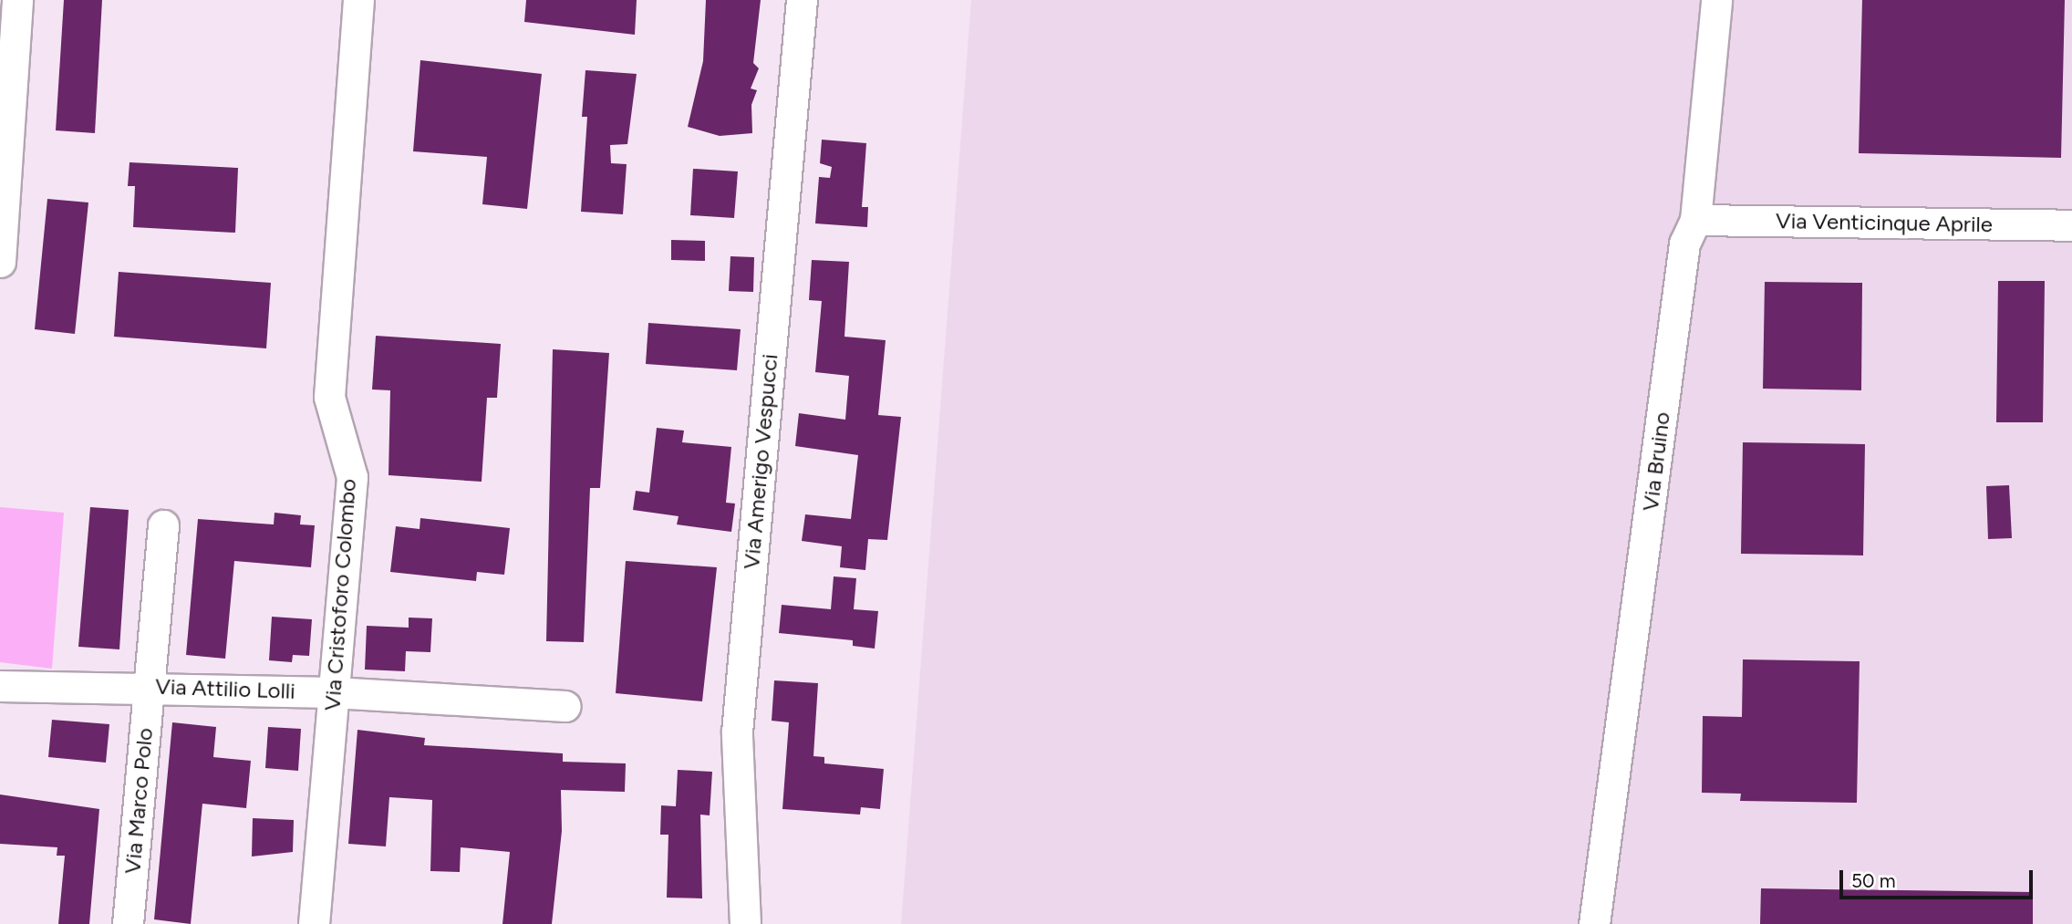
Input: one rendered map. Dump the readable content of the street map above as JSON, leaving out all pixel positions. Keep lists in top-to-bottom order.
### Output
{
  "streets": {
    "street": [
      "Via Venticinque Aprile",
      "Via Amerigo Vespucci",
      "Via Bruino",
      "Via Cristoforo Colombo",
      "Via Attilio Lolli",
      "Via Marco Polo"
    ]
  },
  "crossings": [
    ["Via Venticinque Aprile", "Via Bruino"],
    ["Via Cristoforo Colombo", "Via Attilio Lolli"],
    ["Via Attilio Lolli", "Via Marco Polo"]
  ],
  "scale_bar": "50 m"
}
